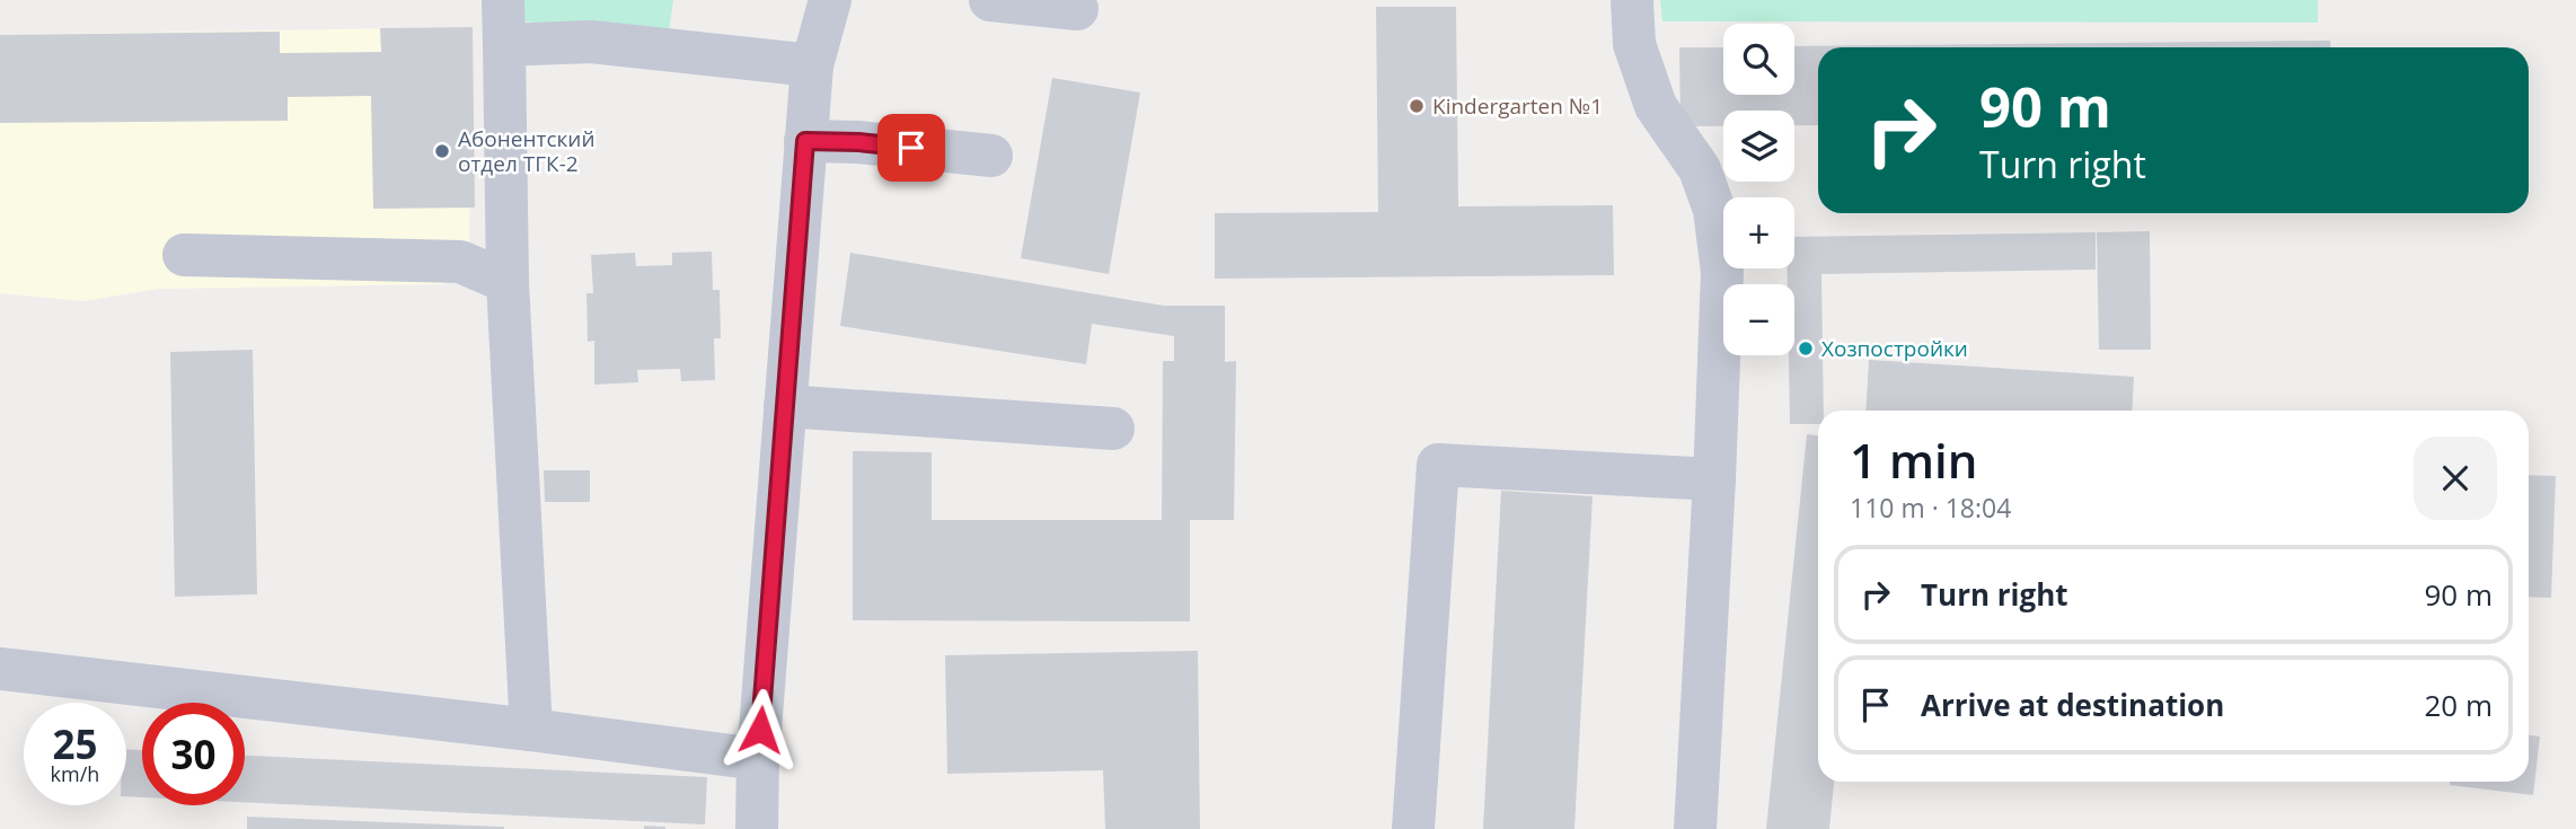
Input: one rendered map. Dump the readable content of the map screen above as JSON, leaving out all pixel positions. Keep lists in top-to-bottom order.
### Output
{
  "places": ["Kindergarten №1", "Абонентский отдел ТГК-2", "Хозпостройки"],
  "page": {
    "map_buttons": ["+", "−"],
    "turn": ["90 m", "Turn right"],
    "heading": ["1 min", "110 m · 18:04"],
    "list": [
      {
        "name": "Turn right",
        "value": "90 m"
      },
      {
        "name": "Arrive at destination",
        "value": "20 m"
      }
    ],
    "speed": "25 km/h",
    "limit": "30"
  }
}
